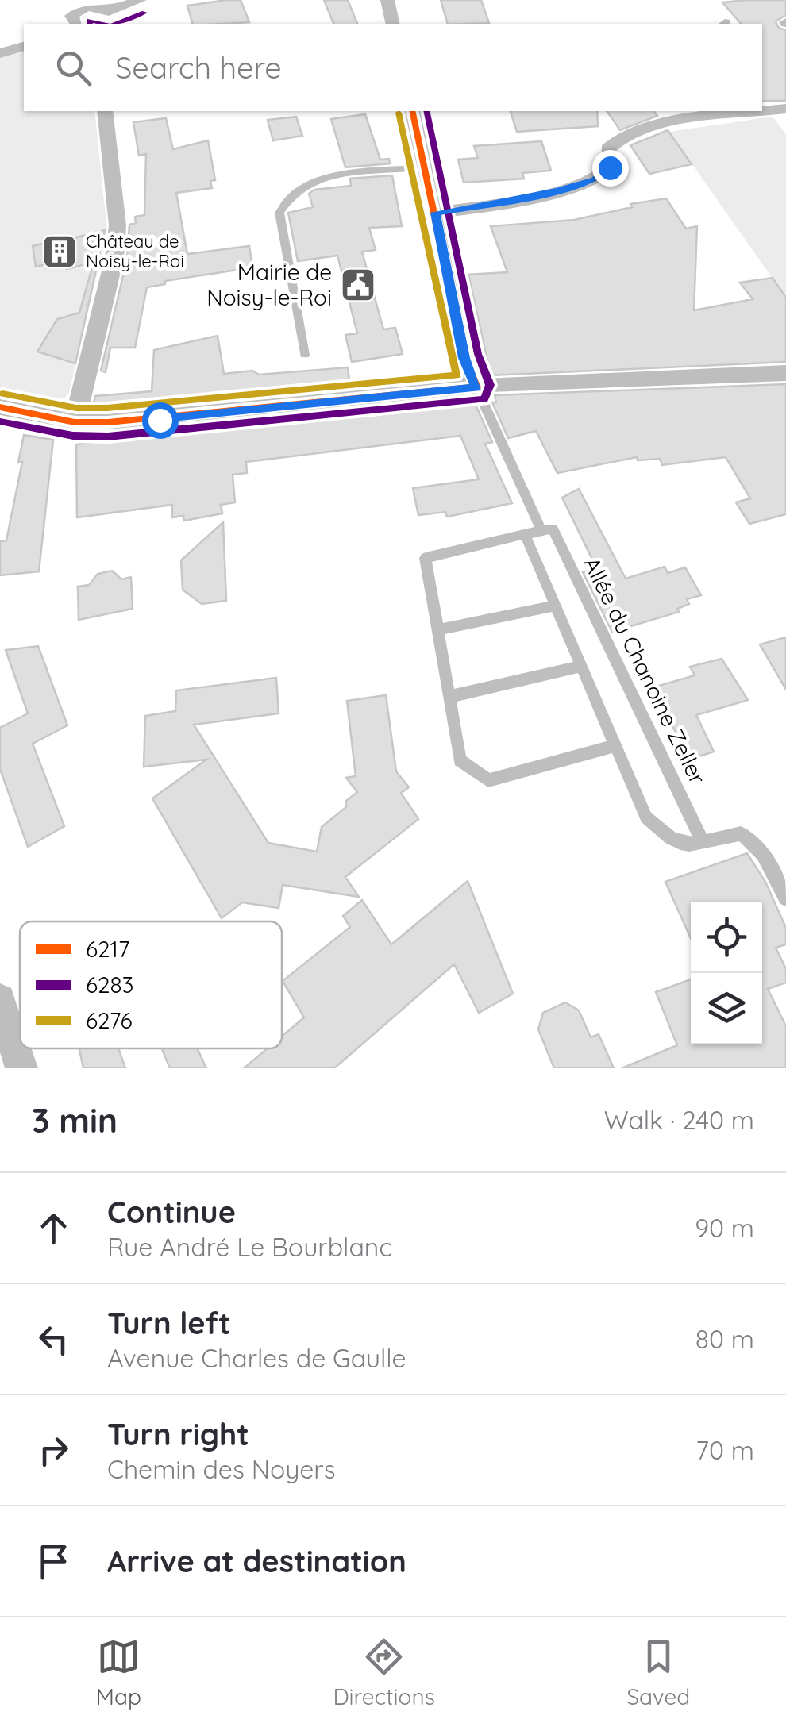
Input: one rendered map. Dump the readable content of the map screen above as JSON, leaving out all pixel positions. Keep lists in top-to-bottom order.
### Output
{
  "streets": {
    "lane": ["Allée du Chanoine Zeller"]
  },
  "places": {
    "building": ["Château de Noisy-le-Roi"],
    "public building": ["Mairie de Noisy-le-Roi"]
  },
  "lines": ["transit line 6283", "transit line 6217", "transit line 6276"],
  "legend": ["6217", "6283", "6276"],
  "page": {
    "search": "Search here",
    "heading": ["3 min", "Walk · 240 m"],
    "list": [
      ["Continue", "Rue André Le Bourblanc", "90 m"],
      ["Turn left", "Avenue Charles de Gaulle", "80 m"],
      ["Turn right", "Chemin des Noyers", "70 m"],
      "Arrive at destination"
    ],
    "nav": ["Map", "Directions", "Saved"]
  }
}
